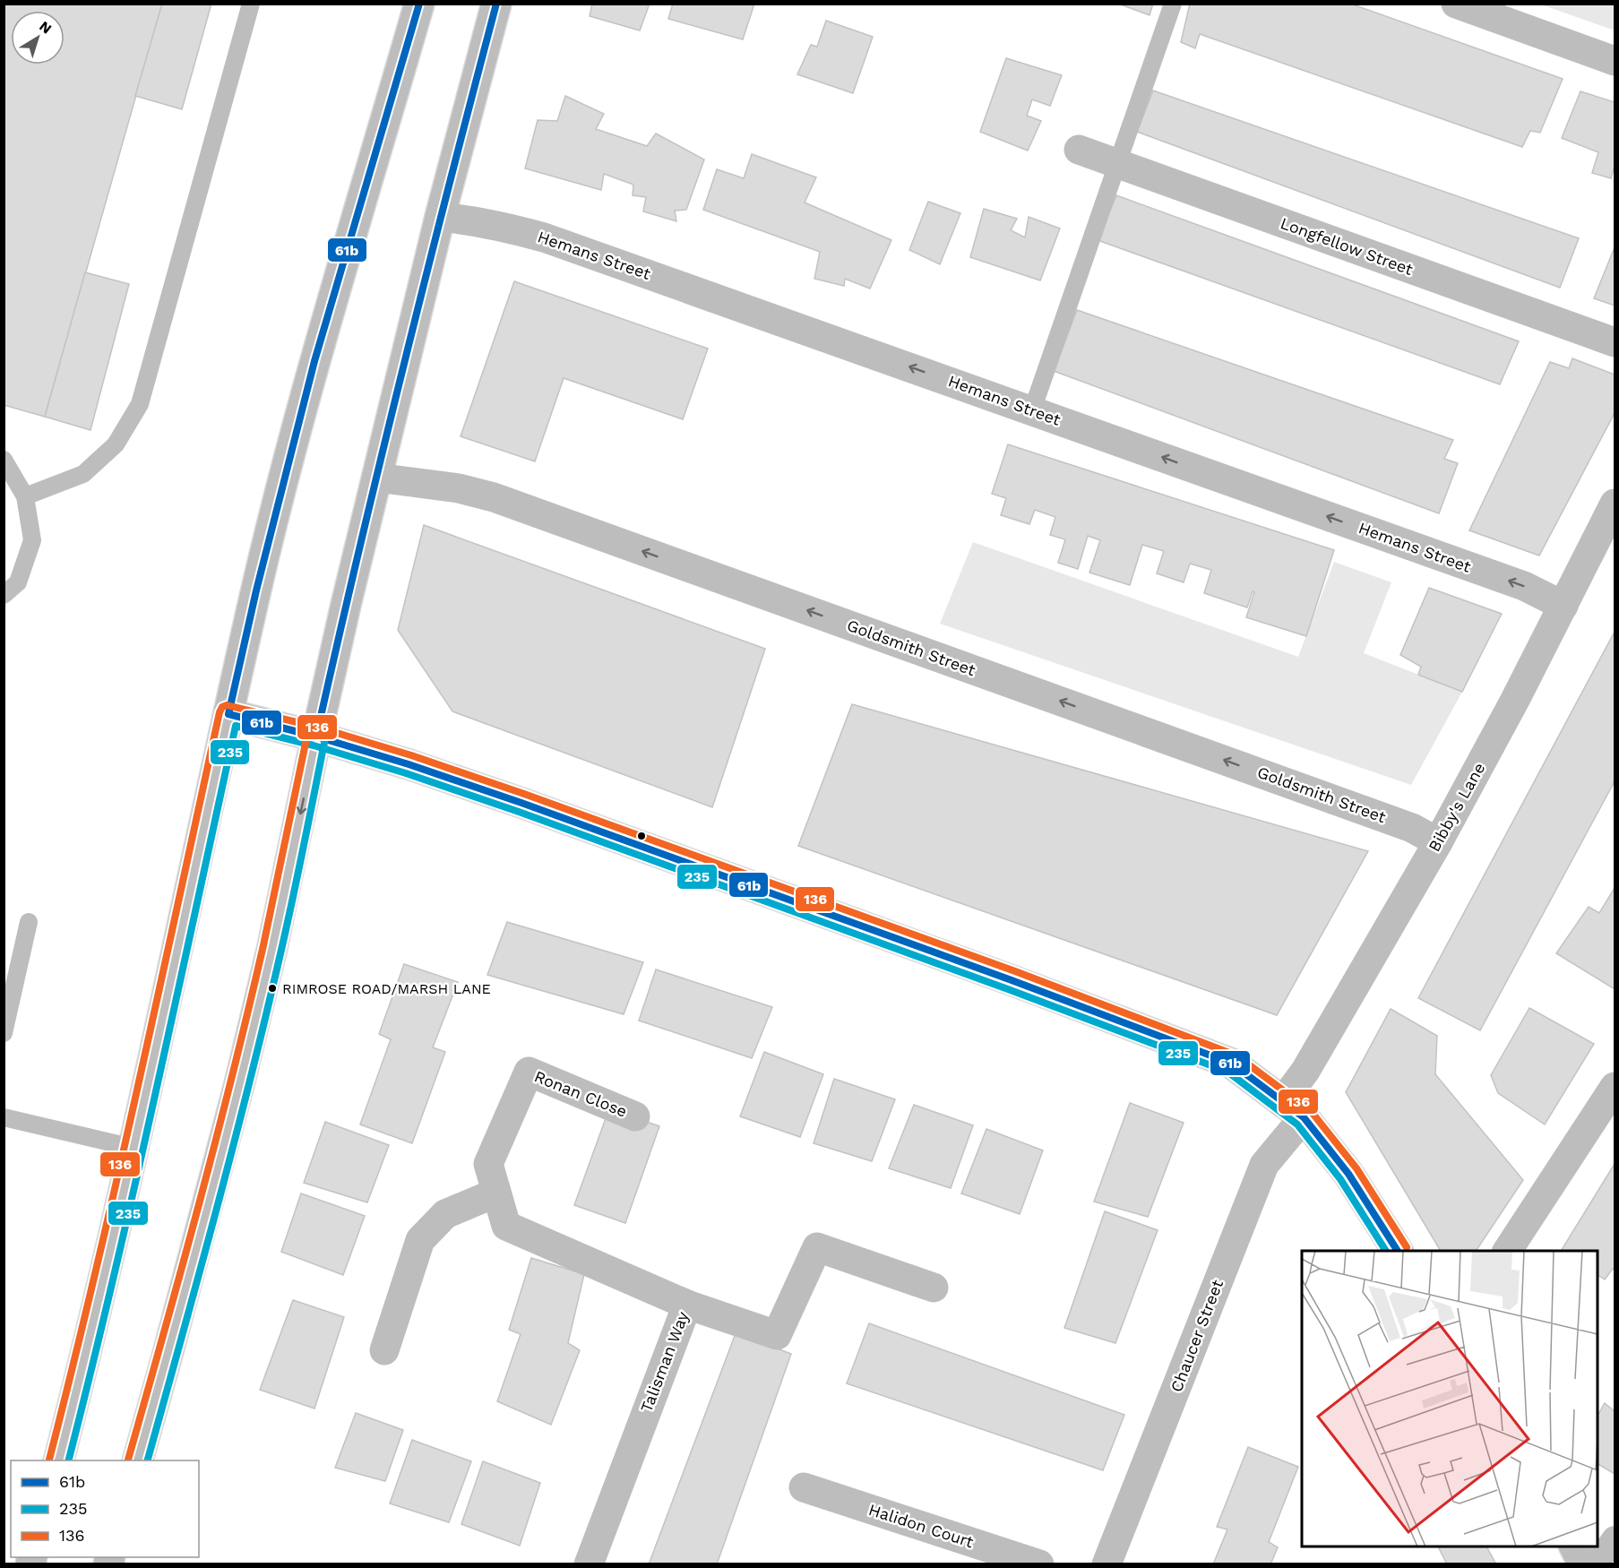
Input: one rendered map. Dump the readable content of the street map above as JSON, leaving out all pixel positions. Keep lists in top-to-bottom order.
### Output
{
  "streets": {
    "main road": [
      "Longfellow Street",
      "Hemans Street",
      "Goldsmith Street",
      "Bibby's Lane",
      "Ronan Close",
      "Chaucer Street",
      "Talisman Way",
      "Halidon Court"
    ]
  },
  "crossings": [
    ["Hemans Street", "Bibby's Lane"],
    ["Goldsmith Street", "Bibby's Lane"],
    ["Bibby's Lane", "Chaucer Street"],
    ["Ronan Close", "Talisman Way"]
  ],
  "one_way": ["Hemans Street", "Goldsmith Street"],
  "places": ["RIMROSE ROAD/MARSH LANE"],
  "lines": ["transit line 61b", "transit line 136", "transit line 235"],
  "legend": ["61b", "235", "136"],
  "north": "top right"
}
